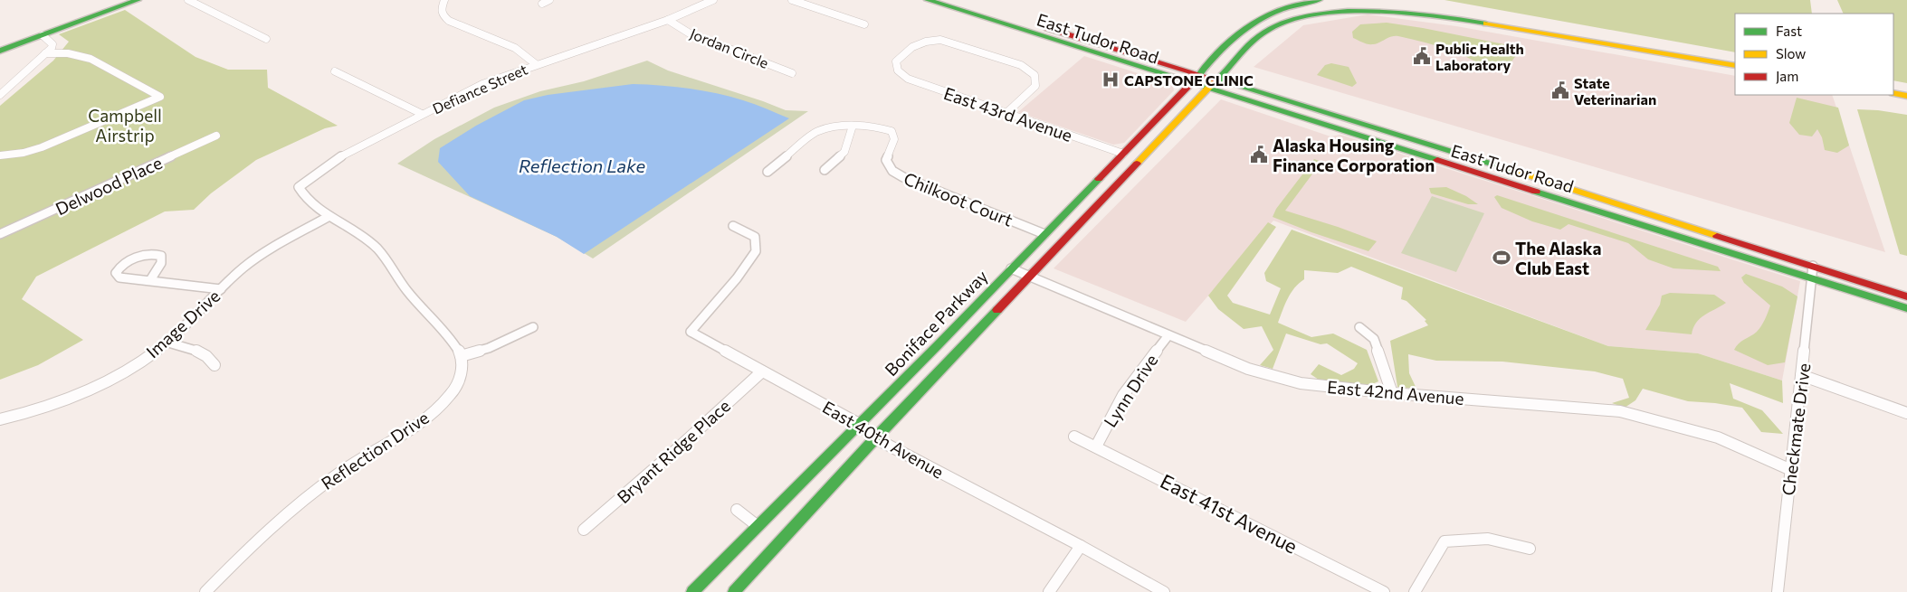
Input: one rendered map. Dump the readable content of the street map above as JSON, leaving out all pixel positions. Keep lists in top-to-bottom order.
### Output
{
  "streets": {
    "main road": ["East Tudor Road", "Boniface Parkway"],
    "street": [
      "Jordan Circle",
      "Defiance Street",
      "East 43rd Avenue",
      "Delwood Place",
      "Chilkoot Court",
      "Image Drive",
      "Lynn Drive",
      "East 42nd Avenue",
      "Checkmate Drive",
      "East 40th Avenue",
      "Reflection Drive",
      "Bryant Ridge Place",
      "East 41st Avenue"
    ]
  },
  "crossings": [
    ["East Tudor Road", "Boniface Parkway"],
    ["East Tudor Road", "Checkmate Drive"],
    ["Jordan Circle", "Defiance Street"],
    ["Defiance Street", "Image Drive"],
    ["East 43rd Avenue", "Boniface Parkway"],
    ["Chilkoot Court", "Boniface Parkway"],
    ["Boniface Parkway", "East 42nd Avenue"],
    ["Boniface Parkway", "East 40th Avenue"],
    ["Lynn Drive", "East 42nd Avenue"],
    ["Lynn Drive", "East 41st Avenue"],
    ["East 42nd Avenue", "Checkmate Drive"],
    ["East 40th Avenue", "Bryant Ridge Place"]
  ],
  "water": ["Reflection Lake"],
  "parks": ["Campbell Airstrip"],
  "places": {
    "public building": ["Public Health Laboratory", "State Veterinarian", "Alaska Housing Finance Corporation"],
    "hospital": ["CAPSTONE CLINIC"],
    "sports": ["The Alaska Club East"]
  },
  "legend": ["Fast", "Slow", "Jam"]
}
